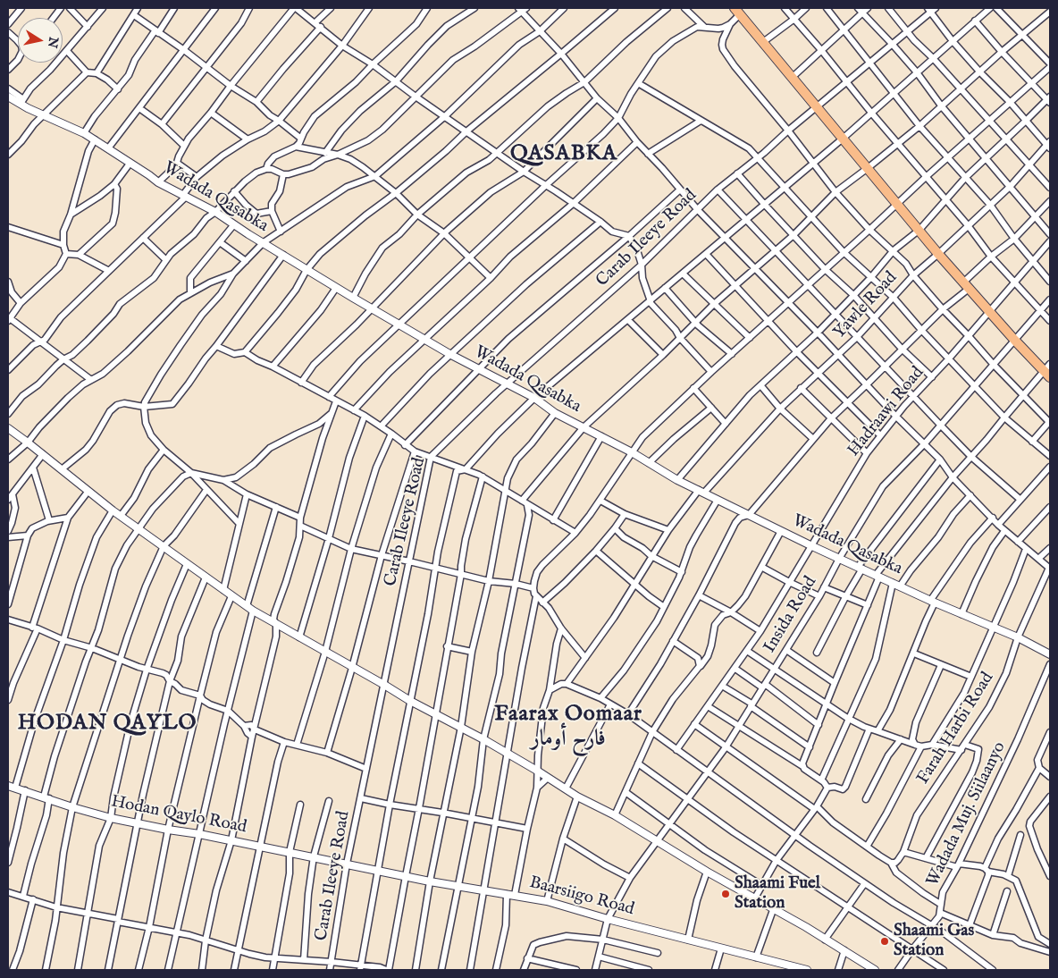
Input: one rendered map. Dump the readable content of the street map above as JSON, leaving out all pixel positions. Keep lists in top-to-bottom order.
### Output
{
  "streets": {
    "street": [
      "Wadada Qasabka",
      "Carab Ileeye Road",
      "Yawle Road",
      "Hadraawi Road",
      "Insida Road",
      "Farah Harbi Road",
      "Wadada Muj. Siilaanyo",
      "Hodan Qaylo Road",
      "Baarsiigo Road"
    ]
  },
  "crossings": [
    ["Wadada Qasabka", "Carab Ileeye Road"],
    ["Wadada Qasabka", "Yawle Road"],
    ["Wadada Qasabka", "Hadraawi Road"],
    ["Wadada Qasabka", "Insida Road"],
    ["Wadada Qasabka", "Farah Harbi Road"],
    ["Carab Ileeye Road", "Hodan Qaylo Road"],
    ["Carab Ileeye Road", "Baarsiigo Road"],
    ["Insida Road", "Baarsiigo Road"],
    ["Hodan Qaylo Road", "Baarsiigo Road"]
  ],
  "districts": ["QASABKA", "Faarax Oomaar فارح أومار", "HODAN QAYLO"],
  "places": ["Shaami Fuel Station", "Shaami Gas Station"],
  "north": "right"
}
